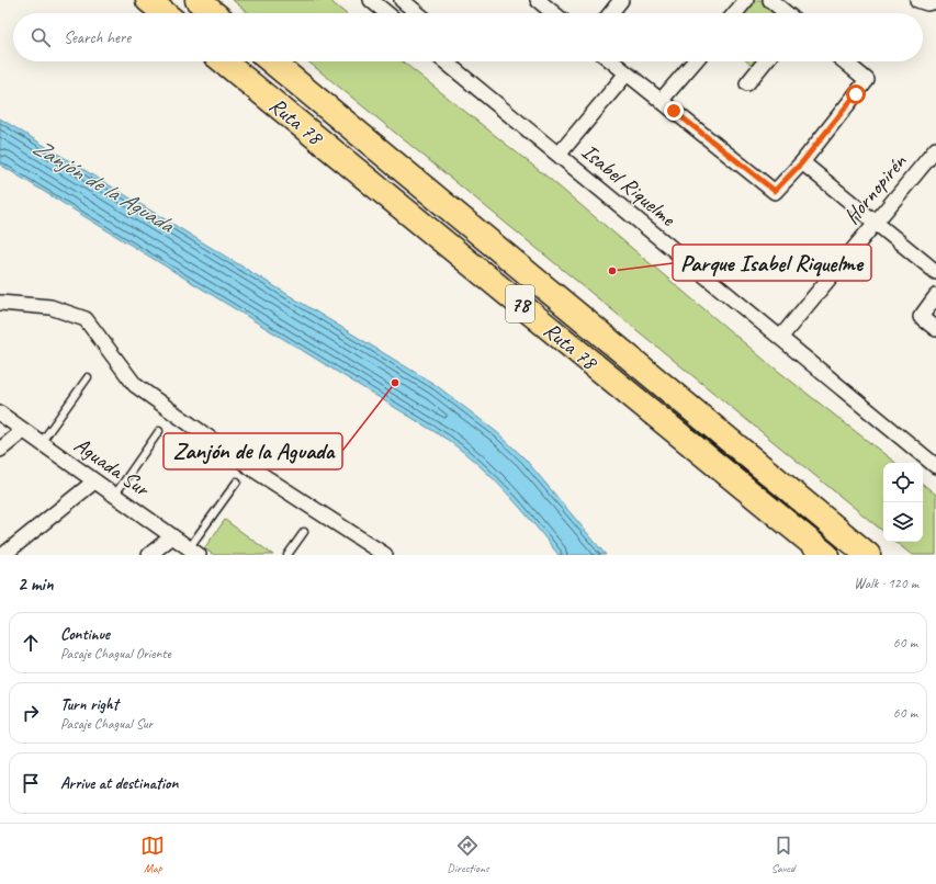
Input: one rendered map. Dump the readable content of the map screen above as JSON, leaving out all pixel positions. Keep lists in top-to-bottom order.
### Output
{
  "streets": {
    "highway": ["Ruta 78", "78"],
    "street": ["Isabel Riquelme", "Hornopirén", "Aguada Sur"]
  },
  "crossings": [
    ["Isabel Riquelme", "Hornopirén"]
  ],
  "water": ["Zanjón de la Aguada"],
  "places": ["Parque Isabel Riquelme", "Zanjón de la Aguada"],
  "page": {
    "search": "Search here",
    "heading": ["2 min", "Walk · 120 m"],
    "list": [
      ["Continue", "Pasaje Chagual Oriente", "60 m"],
      ["Turn right", "Pasaje Chagual Sur", "60 m"],
      "Arrive at destination"
    ],
    "nav": ["Map", "Directions", "Saved"]
  }
}
